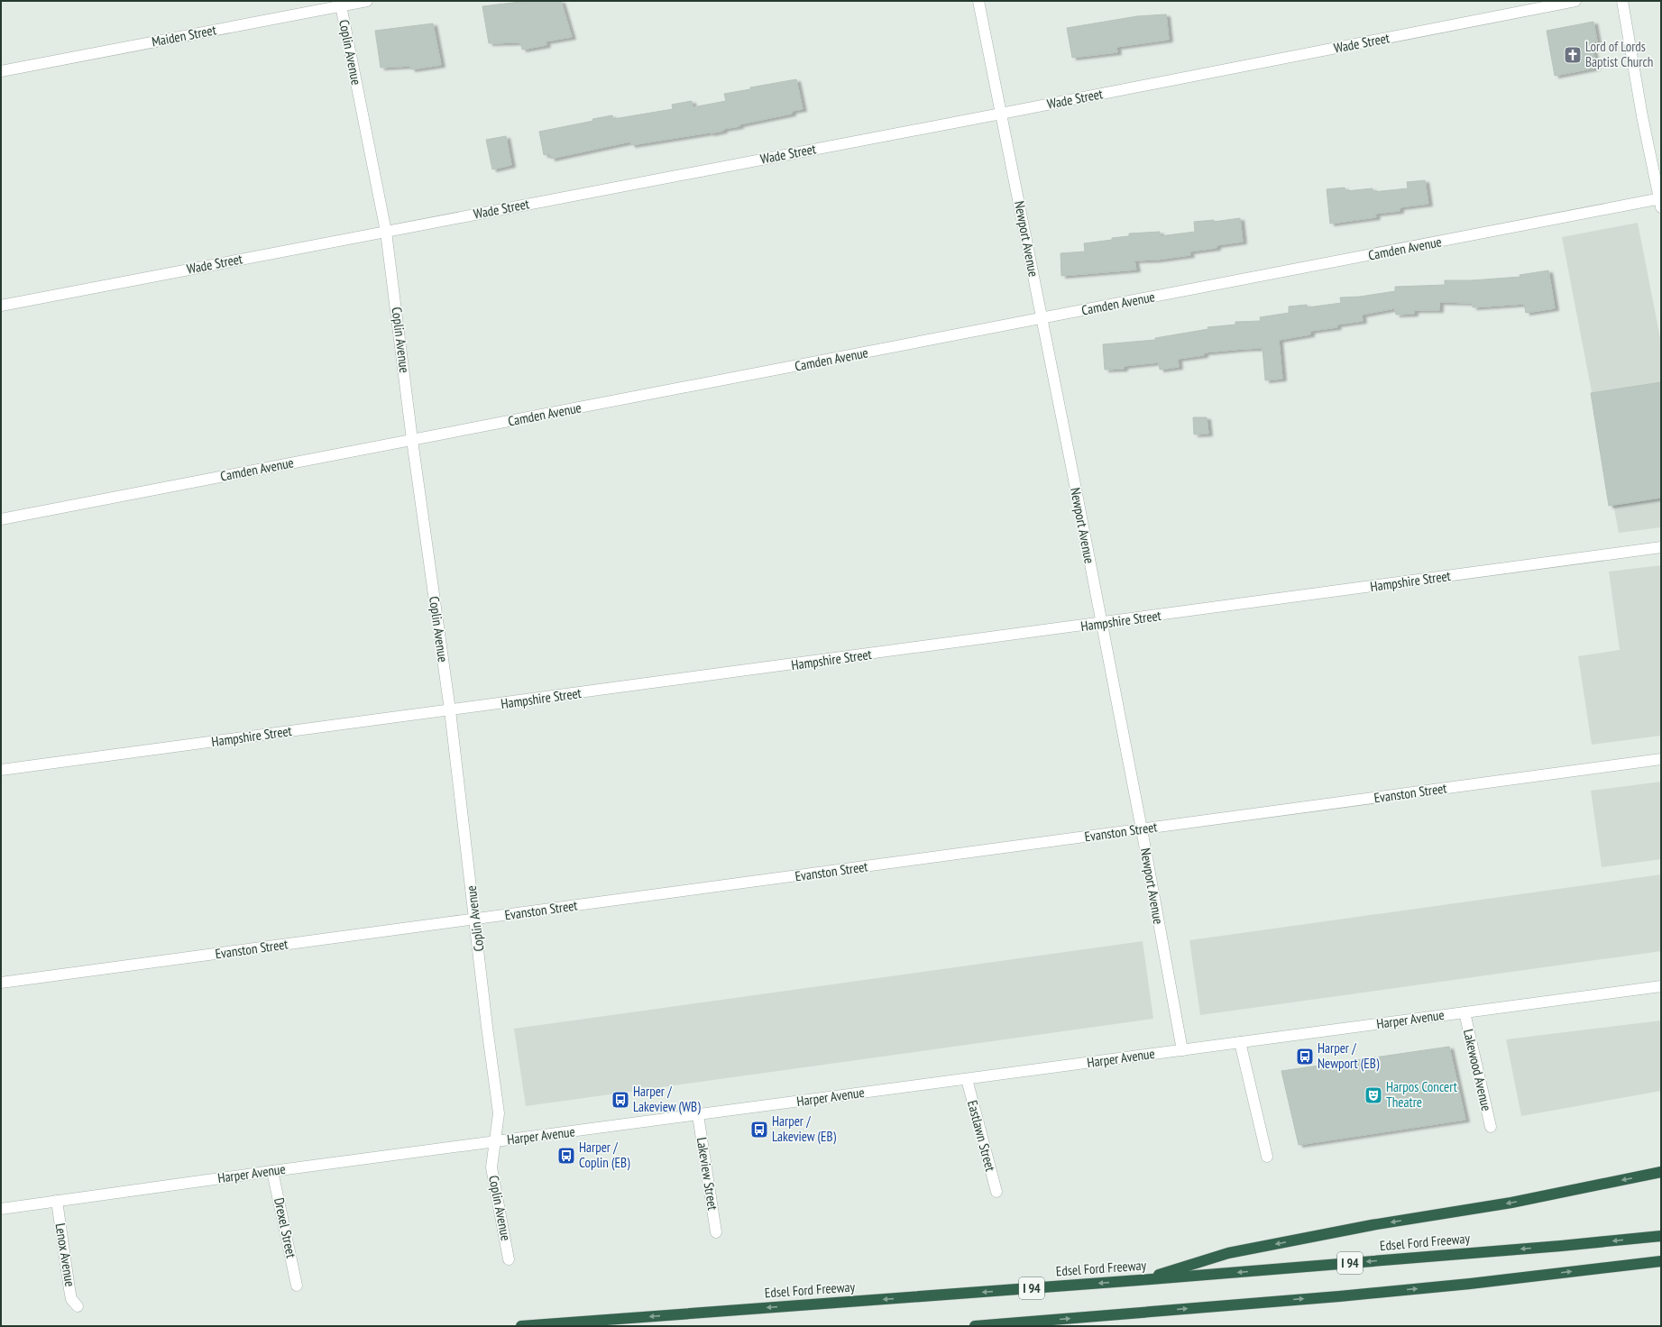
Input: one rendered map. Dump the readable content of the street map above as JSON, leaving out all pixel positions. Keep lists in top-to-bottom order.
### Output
{
  "streets": {
    "highway": ["Edsel Ford Freeway", "I 94"],
    "street": [
      "Maiden Street",
      "Wade Street",
      "Coplin Avenue",
      "Newport Avenue",
      "Camden Avenue",
      "Hampshire Street",
      "Evanston Street",
      "Harper Avenue",
      "Lakewood Avenue",
      "Eastlawn Street",
      "Lakeview Street",
      "Drexel Street",
      "Lenox Avenue"
    ]
  },
  "crossings": [
    ["Maiden Street", "Coplin Avenue"],
    ["Wade Street", "Coplin Avenue"],
    ["Wade Street", "Newport Avenue"],
    ["Coplin Avenue", "Camden Avenue"],
    ["Coplin Avenue", "Hampshire Street"],
    ["Coplin Avenue", "Evanston Street"],
    ["Coplin Avenue", "Harper Avenue"],
    ["Newport Avenue", "Camden Avenue"],
    ["Newport Avenue", "Hampshire Street"],
    ["Newport Avenue", "Evanston Street"],
    ["Newport Avenue", "Harper Avenue"],
    ["Harper Avenue", "Lakewood Avenue"],
    ["Harper Avenue", "Eastlawn Street"],
    ["Harper Avenue", "Lakeview Street"],
    ["Harper Avenue", "Drexel Street"],
    ["Harper Avenue", "Lenox Avenue"]
  ],
  "places": {
    "church": ["Lord of Lords Baptist Church"],
    "bus stop": [
      "Harper / Newport (EB)",
      "Harper / Lakeview (WB)",
      "Harper / Lakeview (EB)",
      "Harper / Coplin (EB)"
    ],
    "theatre": ["Harpos Concert Theatre"]
  }
}
